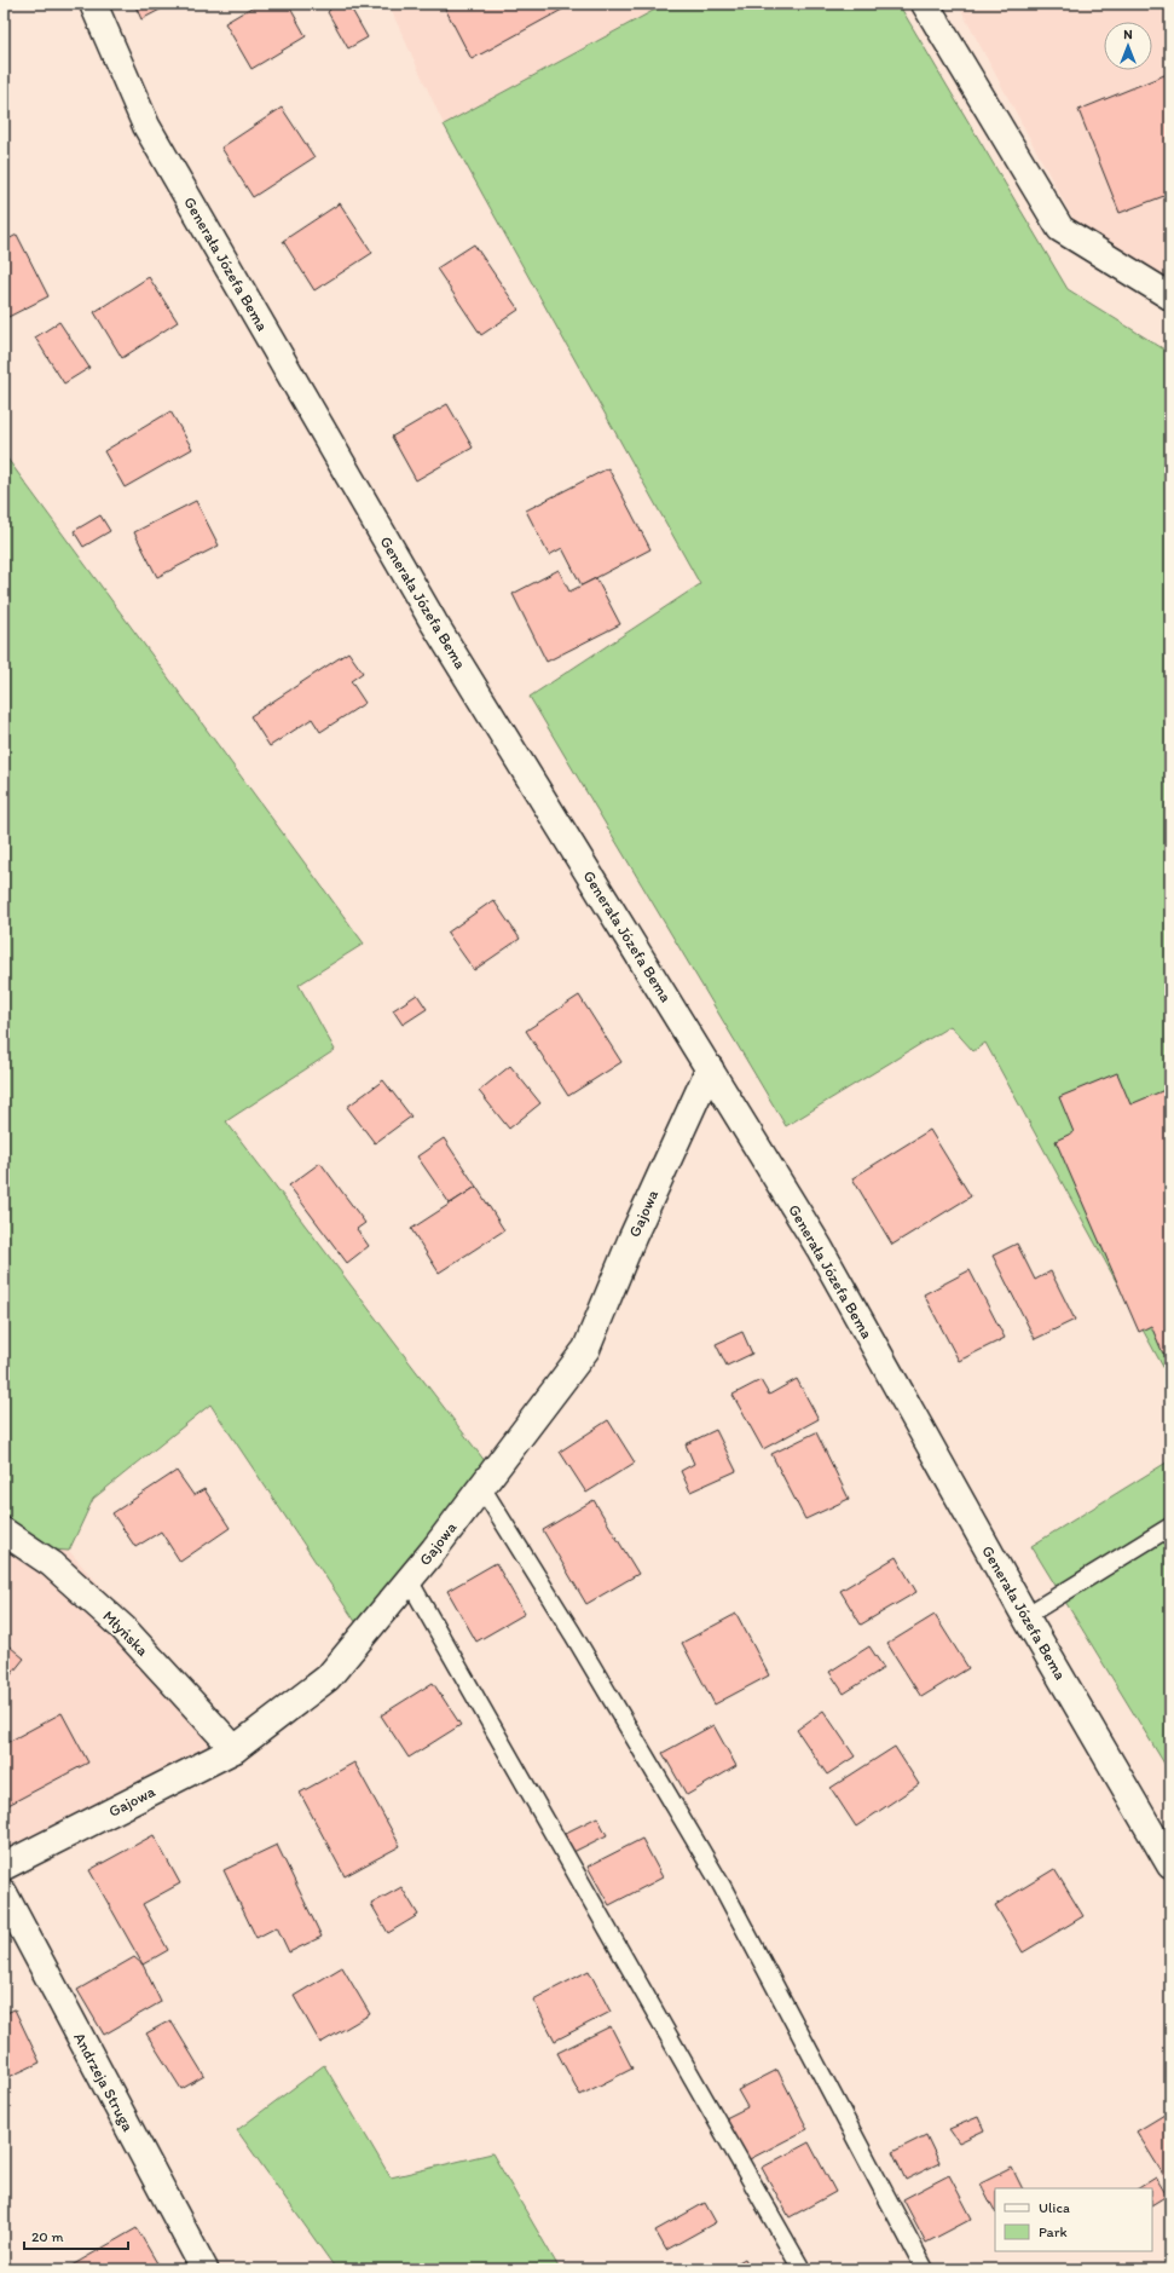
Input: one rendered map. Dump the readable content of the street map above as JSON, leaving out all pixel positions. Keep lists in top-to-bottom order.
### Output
{
  "streets": {
    "street": [
      "Generała Józefa Bema",
      "Gajowa",
      "Młyńska",
      "Andrzeja Struga"
    ]
  },
  "crossings": [
    ["Generała Józefa Bema", "Gajowa"],
    ["Gajowa", "Młyńska"]
  ],
  "legend": ["Ulica", "Park"],
  "scale_bar": "20 m",
  "north": "top"
}
